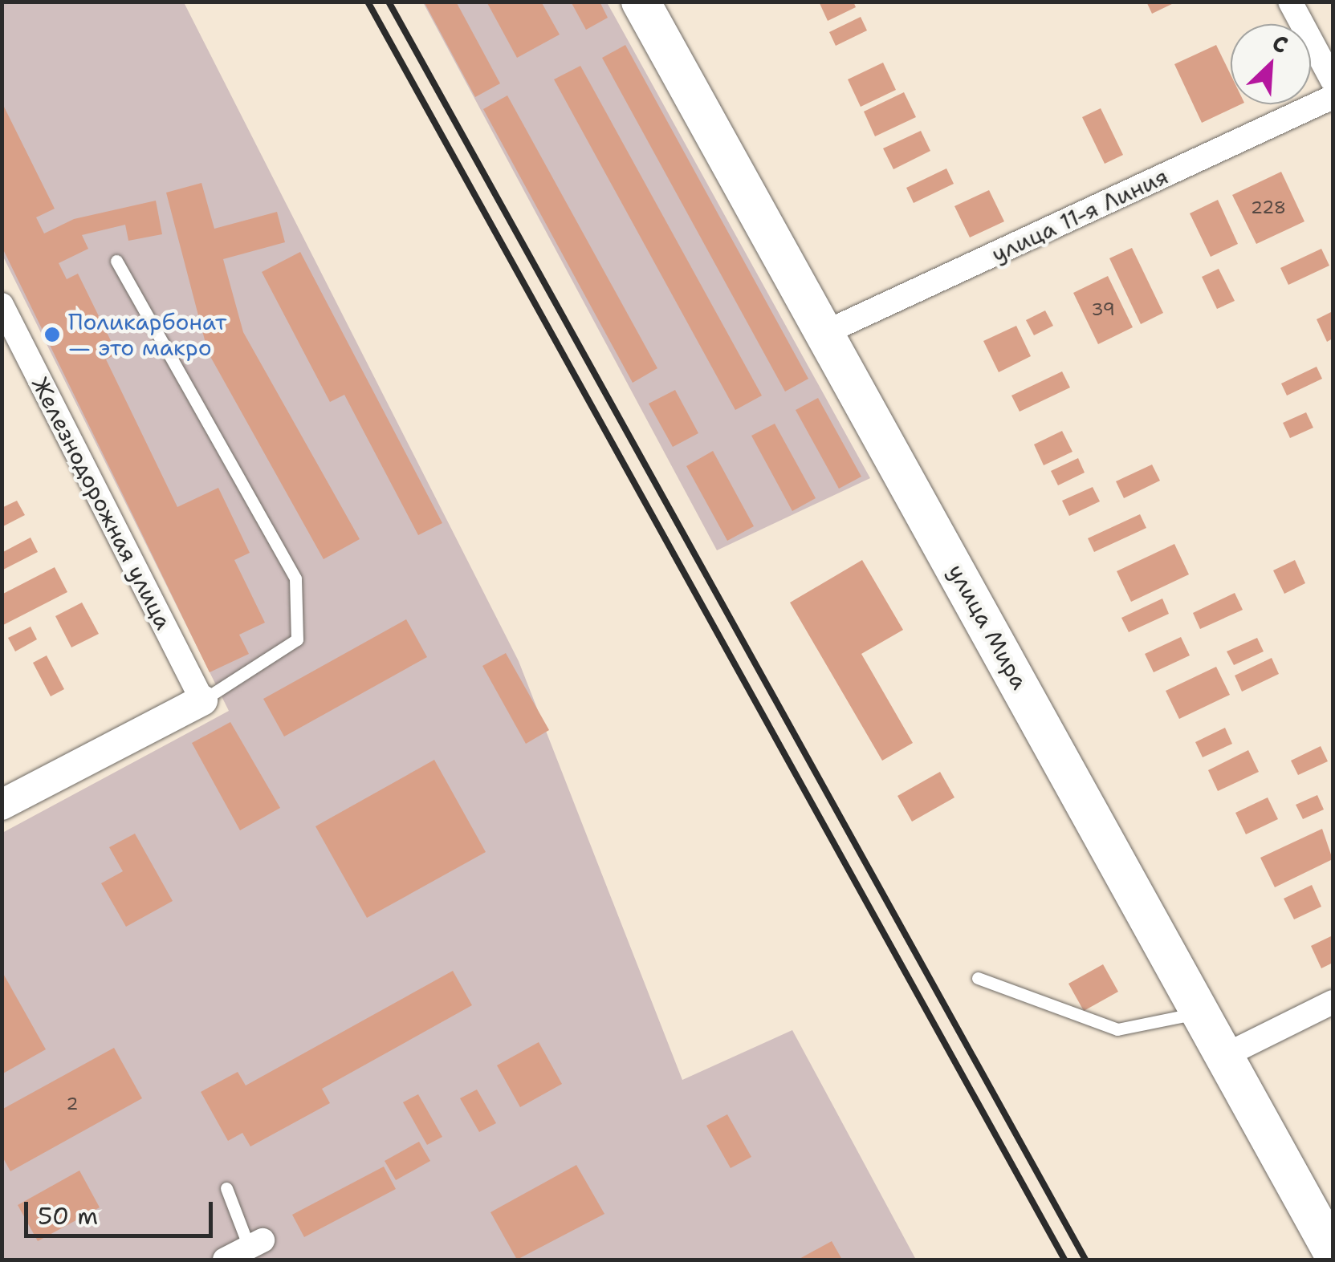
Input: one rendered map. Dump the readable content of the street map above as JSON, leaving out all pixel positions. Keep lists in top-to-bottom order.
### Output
{
  "streets": {
    "main road": ["улица Мира"],
    "street": ["улица 11-я Линия", "Железнодорожная улица"]
  },
  "crossings": [
    ["улица 11-я Линия", "улица Мира"]
  ],
  "places": ["Поликарбонат — это макро"],
  "house_numbers": ["228", "39", "2"],
  "scale_bar": "50 m",
  "north": "top right"
}
